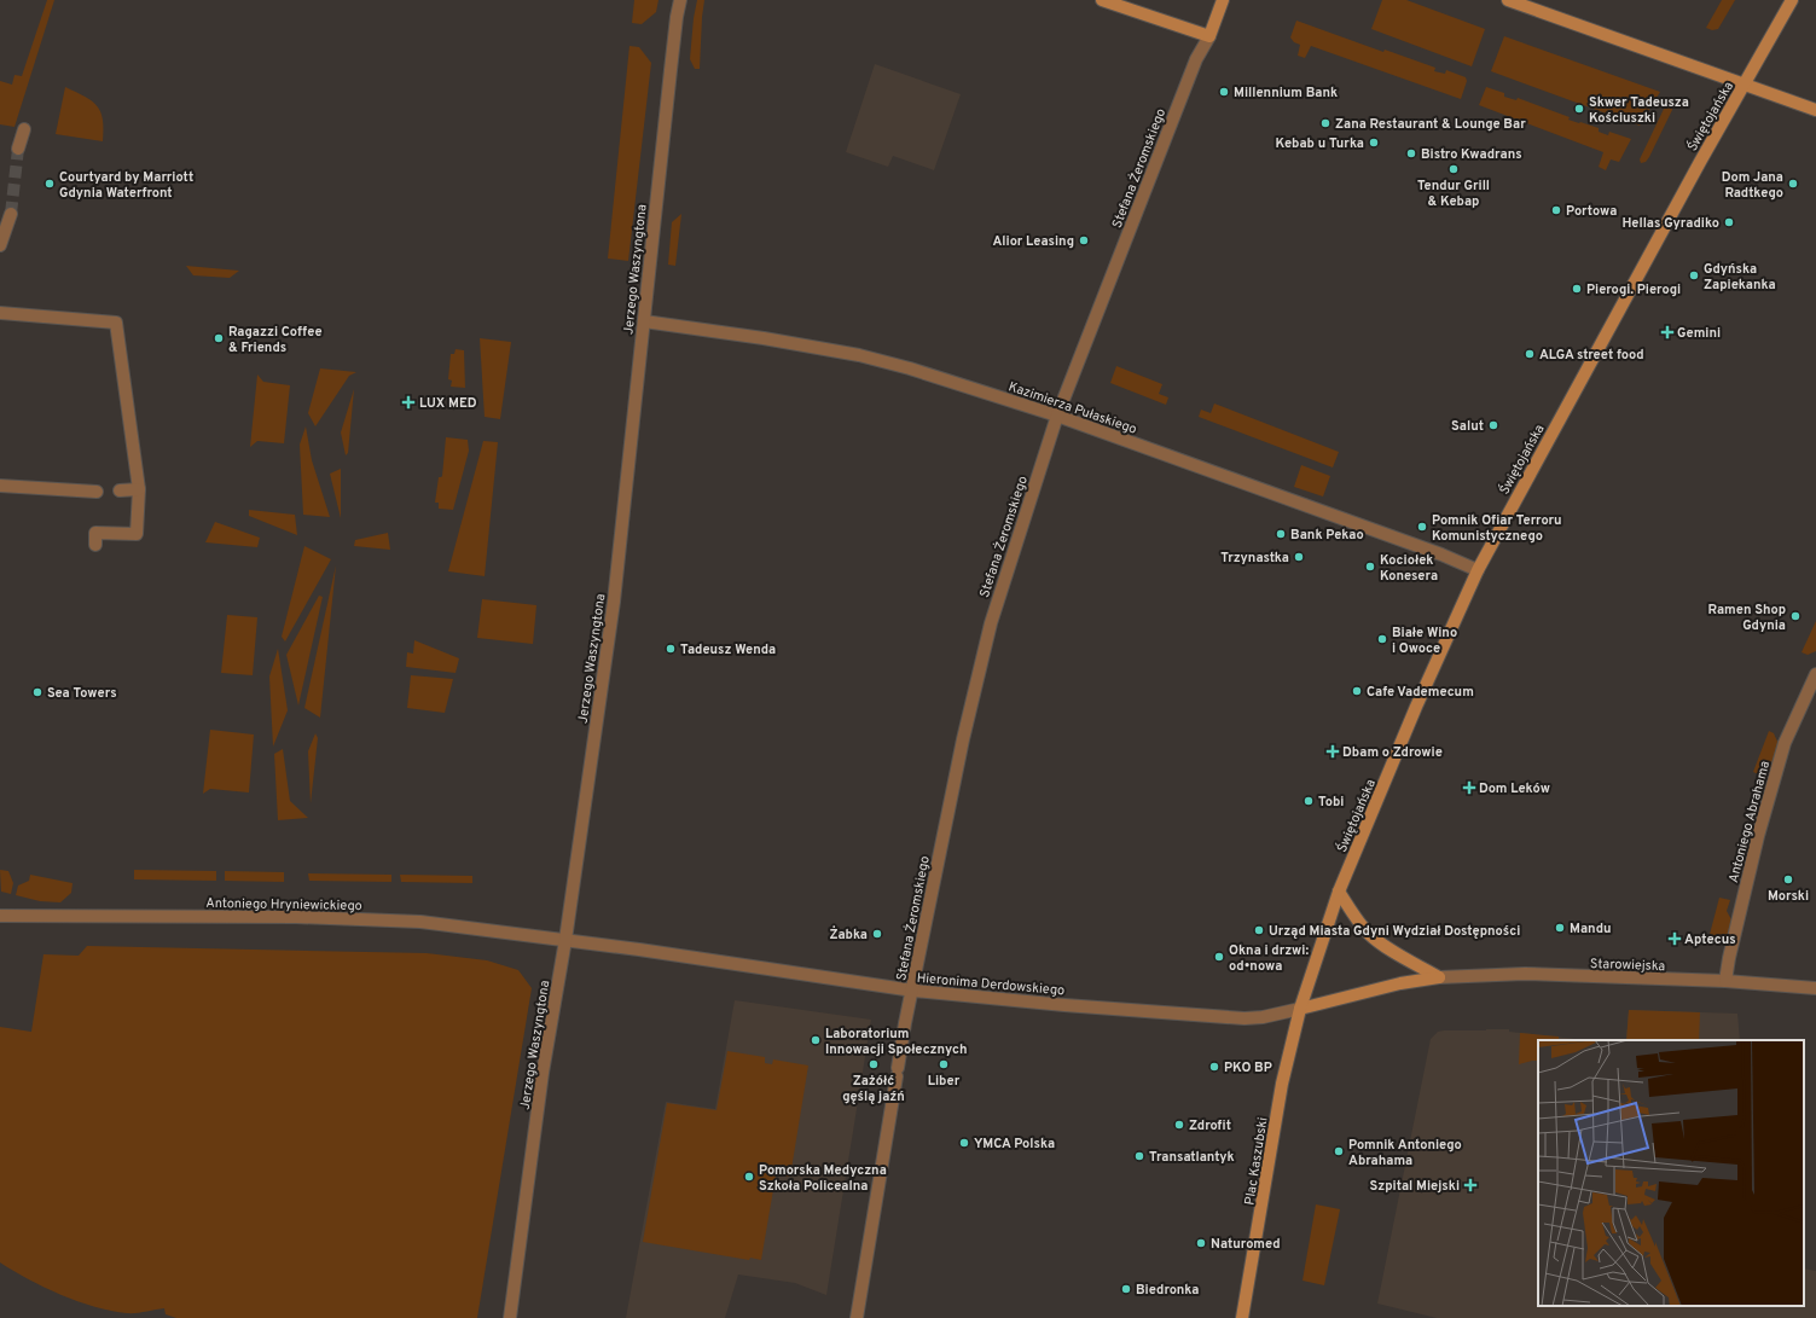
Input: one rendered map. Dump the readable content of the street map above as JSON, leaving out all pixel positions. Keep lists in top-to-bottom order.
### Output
{
  "streets": {
    "street": [
      "Świętojańska",
      "Stefana Żeromskiego",
      "Jerzego Waszyngtona",
      "Kazimierza Pułaskiego",
      "Antoniego Abrahama",
      "Antoniego Hryniewickiego",
      "Starowiejska",
      "Hieronima Derdowskiego",
      "Plac Kaszubski"
    ]
  },
  "crossings": [
    ["Świętojańska", "Kazimierza Pułaskiego"],
    ["Świętojańska", "Hieronima Derdowskiego"],
    ["Świętojańska", "Plac Kaszubski"],
    ["Stefana Żeromskiego", "Kazimierza Pułaskiego"],
    ["Stefana Żeromskiego", "Hieronima Derdowskiego"],
    ["Jerzego Waszyngtona", "Kazimierza Pułaskiego"],
    ["Jerzego Waszyngtona", "Antoniego Hryniewickiego"],
    ["Jerzego Waszyngtona", "Hieronima Derdowskiego"],
    ["Antoniego Abrahama", "Starowiejska"],
    ["Antoniego Hryniewickiego", "Hieronima Derdowskiego"],
    ["Hieronima Derdowskiego", "Plac Kaszubski"]
  ],
  "places": {
    "other": [
      "Millennium Bank",
      "Skwer Tadeusza Kościuszki",
      "Zana Restaurant & Lounge Bar",
      "Kebab u Turka",
      "Bistro Kwadrans",
      "Tendur Grill & Kebap",
      "Courtyard by Marriott Gdynia Waterfront",
      "Dom Jana Radtkego",
      "Portowa",
      "Hellas Gyradiko",
      "Alior Leasing",
      "Gdyńska Zapiekanka",
      "Pierogi. Pierogi",
      "Ragazzi Coffee & Friends",
      "ALGA street food",
      "Salut",
      "Pomnik Ofiar Terroru Komunistycznego",
      "Bank Pekao",
      "Trzynastka",
      "Kociołek Konesera",
      "Ramen Shop Gdynia",
      "Białe Wino i Owoce",
      "Tadeusz Wenda",
      "Cafe Vademecum",
      "Sea Towers",
      "Tobi",
      "Morski",
      "Mandu",
      "Urząd Miasta Gdyni Wydział Dostępności",
      "Żabka",
      "Okna i drzwi: od•nowa",
      "Laboratorium Innowacji Społecznych",
      "Zażółć gęślą jaźń",
      "Liber",
      "PKO BP",
      "Zdrofit",
      "YMCA Polska",
      "Pomnik Antoniego Abrahama",
      "Transatlantyk",
      "Pomorska Medyczna Szkoła Policealna",
      "Naturomed",
      "Biedronka"
    ],
    "health": [
      "Gemini",
      "LUX MED",
      "Dbam o Zdrowie",
      "Dom Leków",
      "Aptecus",
      "Szpital Miejski"
    ]
  }
}
